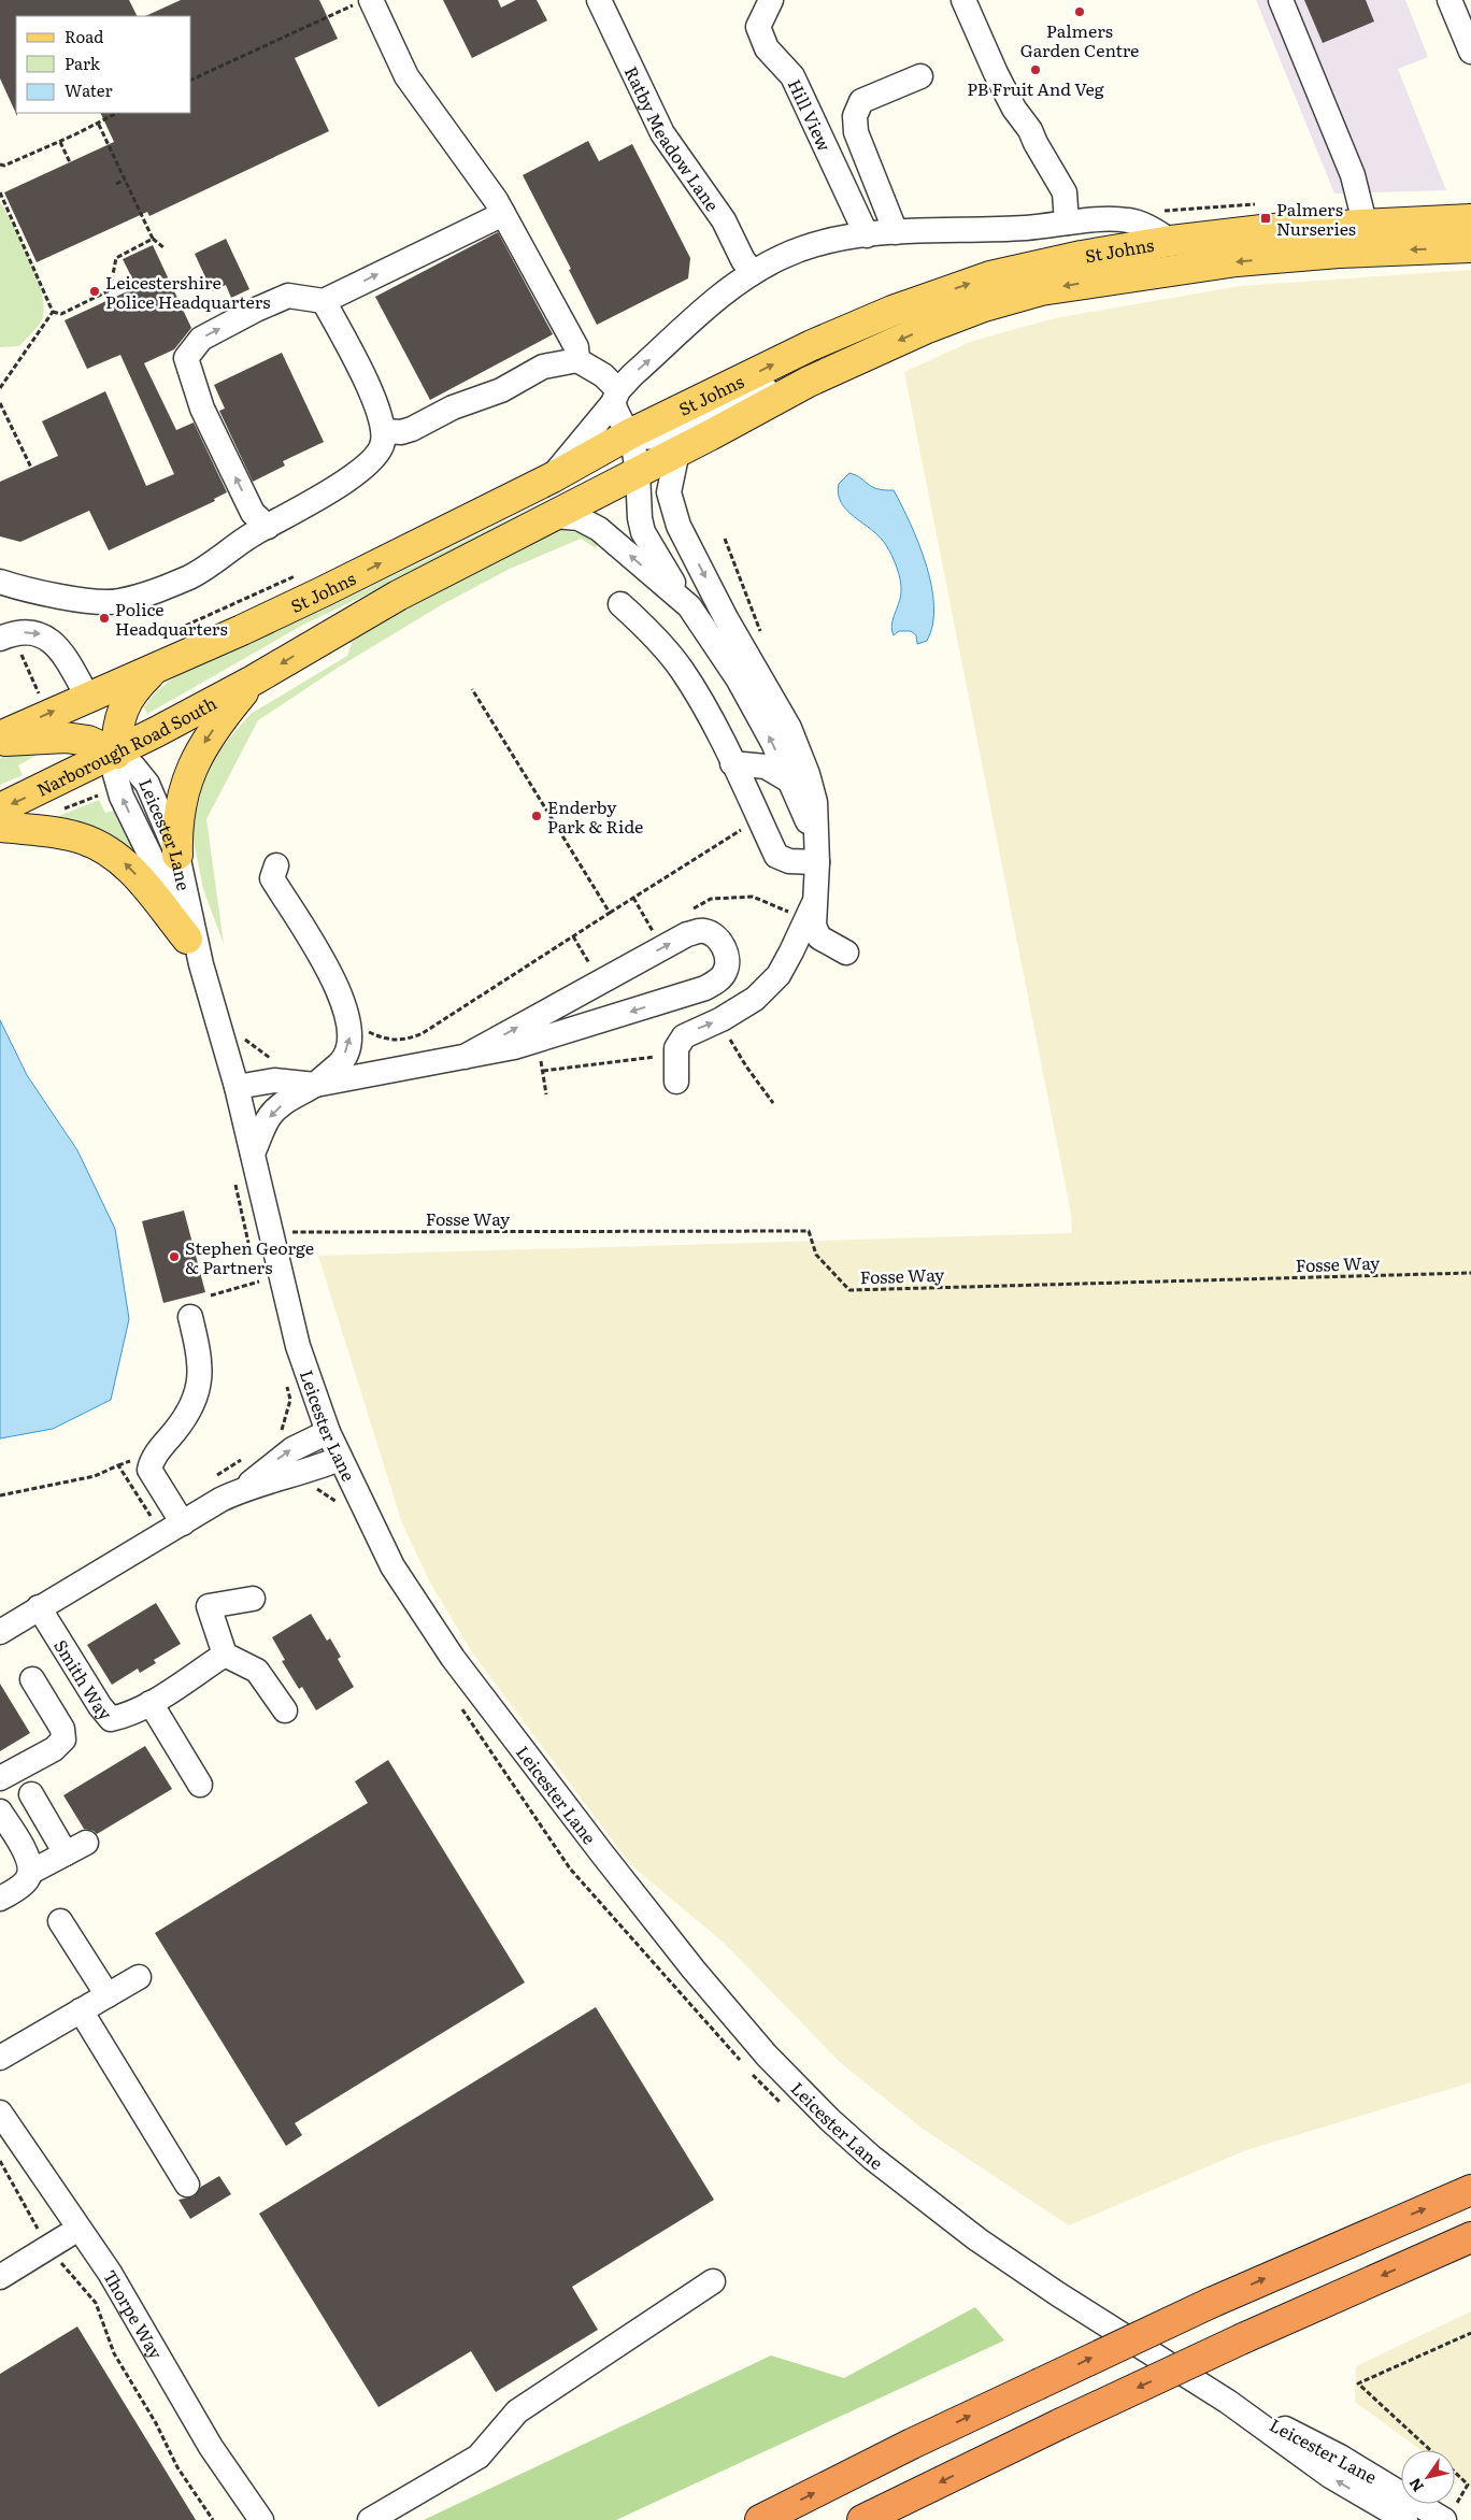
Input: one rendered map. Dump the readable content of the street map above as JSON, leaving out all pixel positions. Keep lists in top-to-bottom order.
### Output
{
  "streets": {
    "main road": ["St Johns", "Narborough Road South"],
    "street": [
      "Hill View",
      "Ratby Meadow Lane",
      "Leicester Lane",
      "Smith Way",
      "Thorpe Way"
    ],
    "path": ["Fosse Way"]
  },
  "crossings": [
    ["St Johns", "Narborough Road South"],
    ["Narborough Road South", "Leicester Lane"],
    ["Leicester Lane", "Fosse Way"]
  ],
  "one_way": ["Narborough Road South"],
  "places": {
    "other": [
      "Palmers Garden Centre",
      "PB Fruit And Veg",
      "Leicestershire Police Headquarters",
      "Police Headquarters",
      "Enderby Park & Ride",
      "Stephen George & Partners"
    ],
    "transit": ["Palmers Nurseries"]
  },
  "legend": ["Road", "Park", "Water"],
  "north": "bottom left"
}
